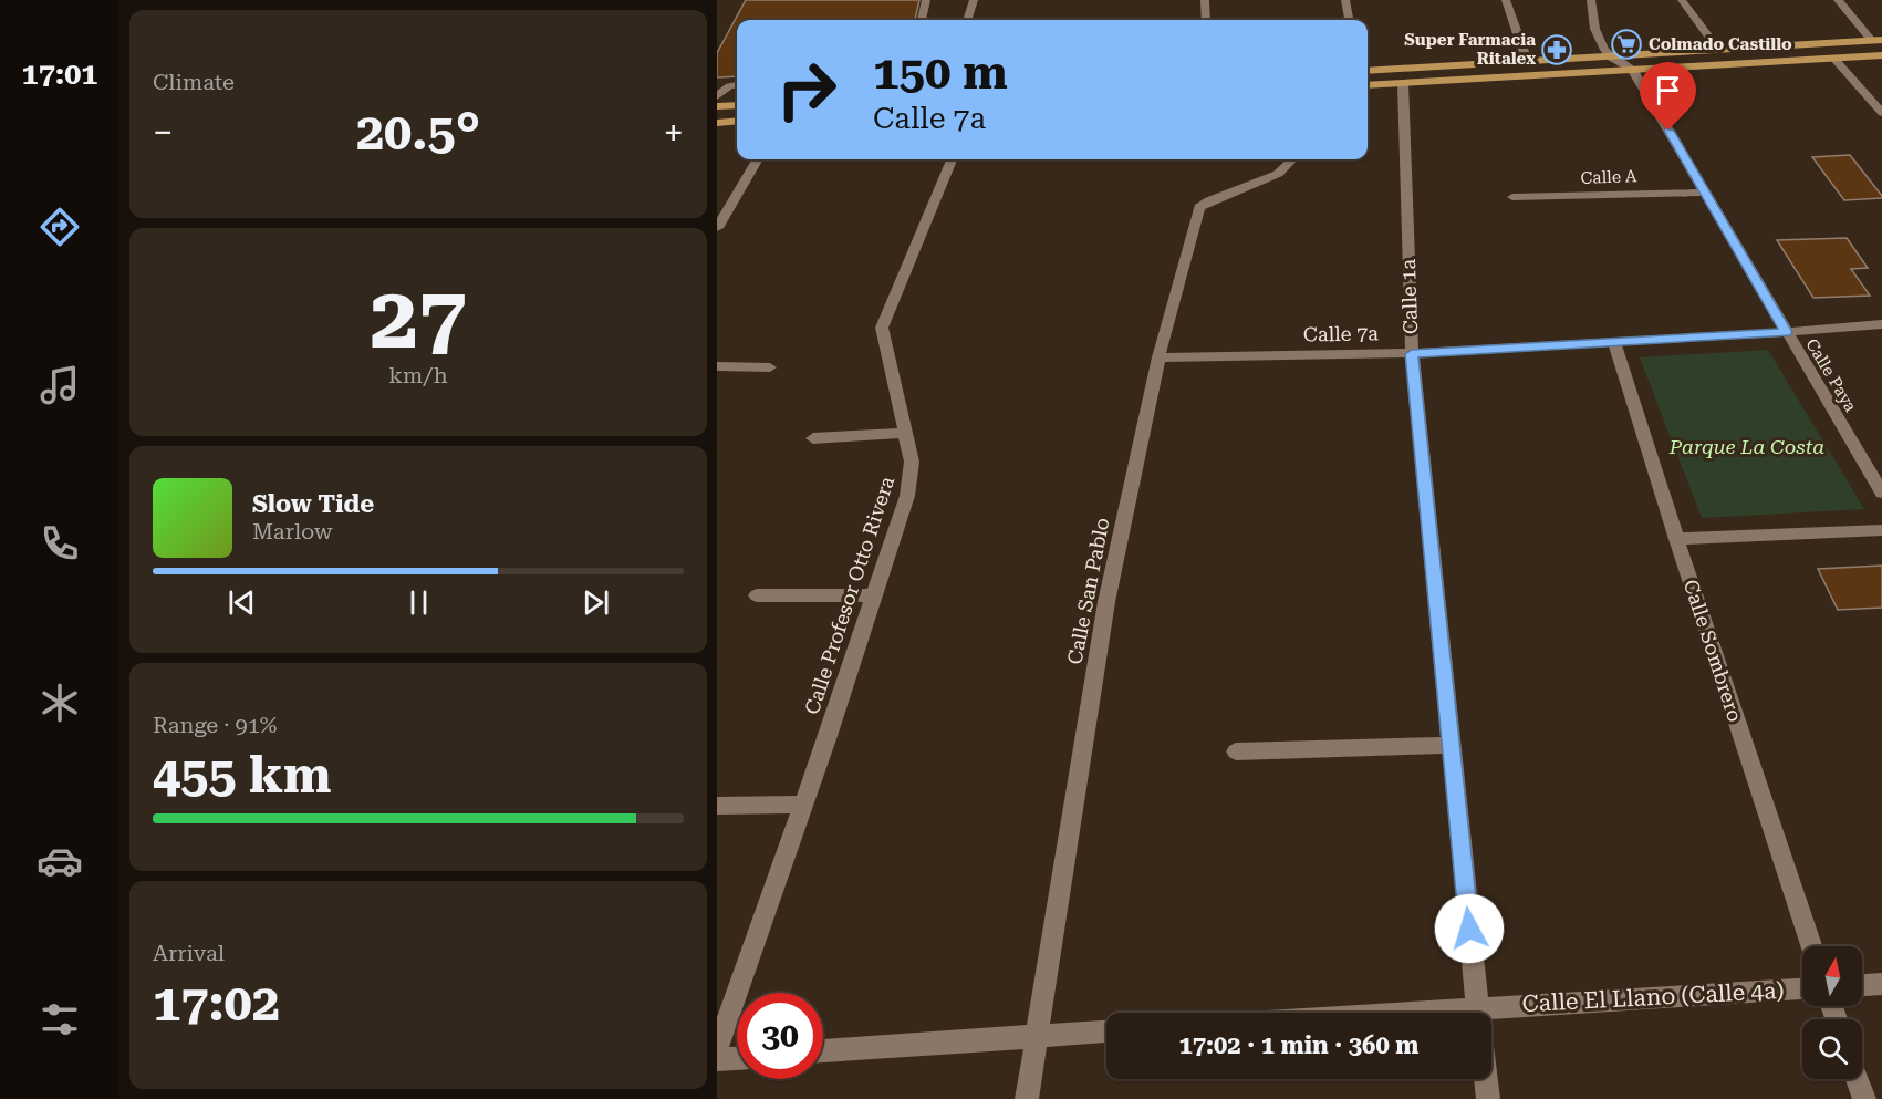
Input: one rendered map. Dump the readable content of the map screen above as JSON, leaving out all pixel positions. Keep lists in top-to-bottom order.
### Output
{
  "streets": {
    "street": [
      "Calle A",
      "Calle 1a",
      "Calle 7a",
      "Calle Paya",
      "Calle San Pablo",
      "Calle Profesor Otto Rivera",
      "Calle Sombrero",
      "Calle El Llano (Calle 4a)"
    ]
  },
  "crossings": [
    ["Calle A", "Calle Paya"],
    ["Calle 1a", "Calle 7a"],
    ["Calle 7a", "Calle Paya"],
    ["Calle 7a", "Calle San Pablo"],
    ["Calle 7a", "Calle Sombrero"]
  ],
  "parks": ["Parque La Costa"],
  "places": {
    "supermarket": ["Colmado Castillo"],
    "pharmacy": ["Super Farmacia Ritalex"]
  },
  "north": "top",
  "page": {
    "tabs": "17:01",
    "tile": [
      "Climate",
      ["27", "km/h"],
      ["Range · 91%", "455 km"],
      ["Arrival", "17:02"]
    ],
    "turn": ["150 m", "Calle 7a"],
    "heat": ["−", "20.5°", "+"],
    "song": ["Slow Tide", "Marlow"],
    "limit": "30",
    "trip": "17:02 · 1 min · 360 m"
  }
}
